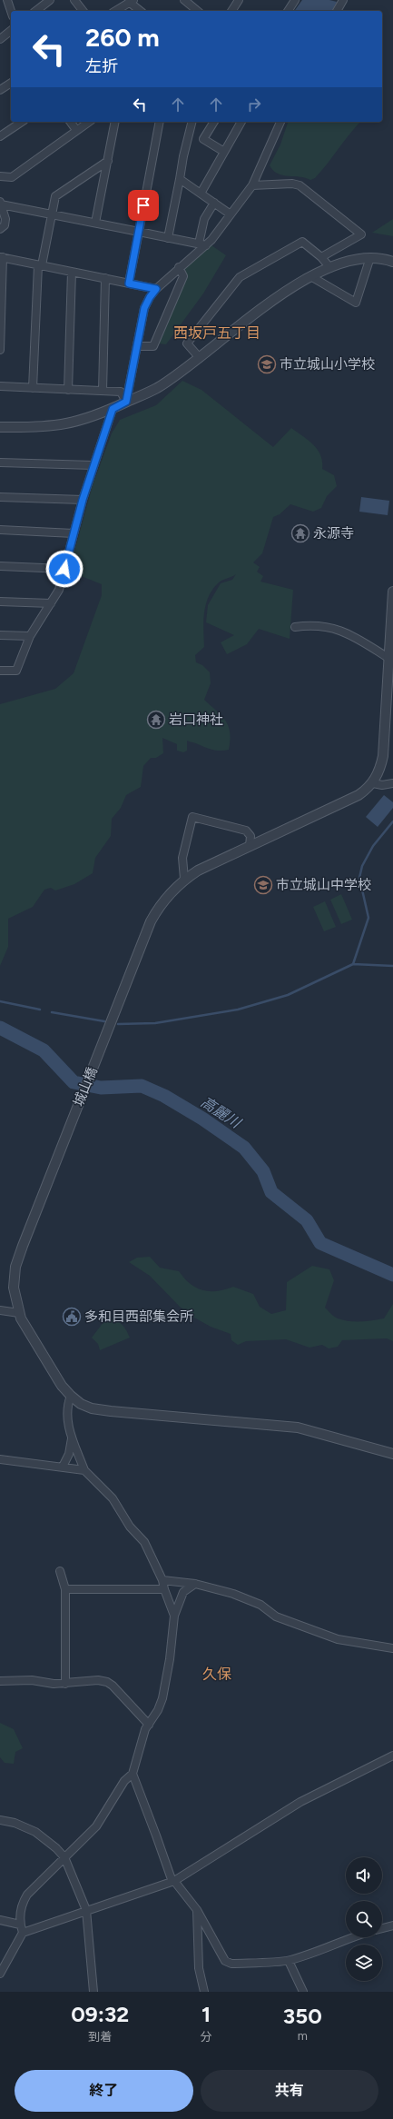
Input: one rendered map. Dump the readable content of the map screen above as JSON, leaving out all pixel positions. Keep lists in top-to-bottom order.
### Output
{
  "streets": {
    "street": ["城山橋"]
  },
  "districts": ["西坂戸五丁目", "久保"],
  "water": ["高麗川"],
  "places": {
    "school or university": ["市立城山小学校", "市立城山中学校"],
    "temple": ["永源寺", "岩口神社"],
    "public building": ["多和目西部集会所"]
  },
  "page": {
    "turn": ["260 m", "左折"],
    "eta": [
      "09:32",
      "到着",
      "1",
      "分",
      "350",
      "m"
    ],
    "buttons": ["終了", "共有"]
  }
}
